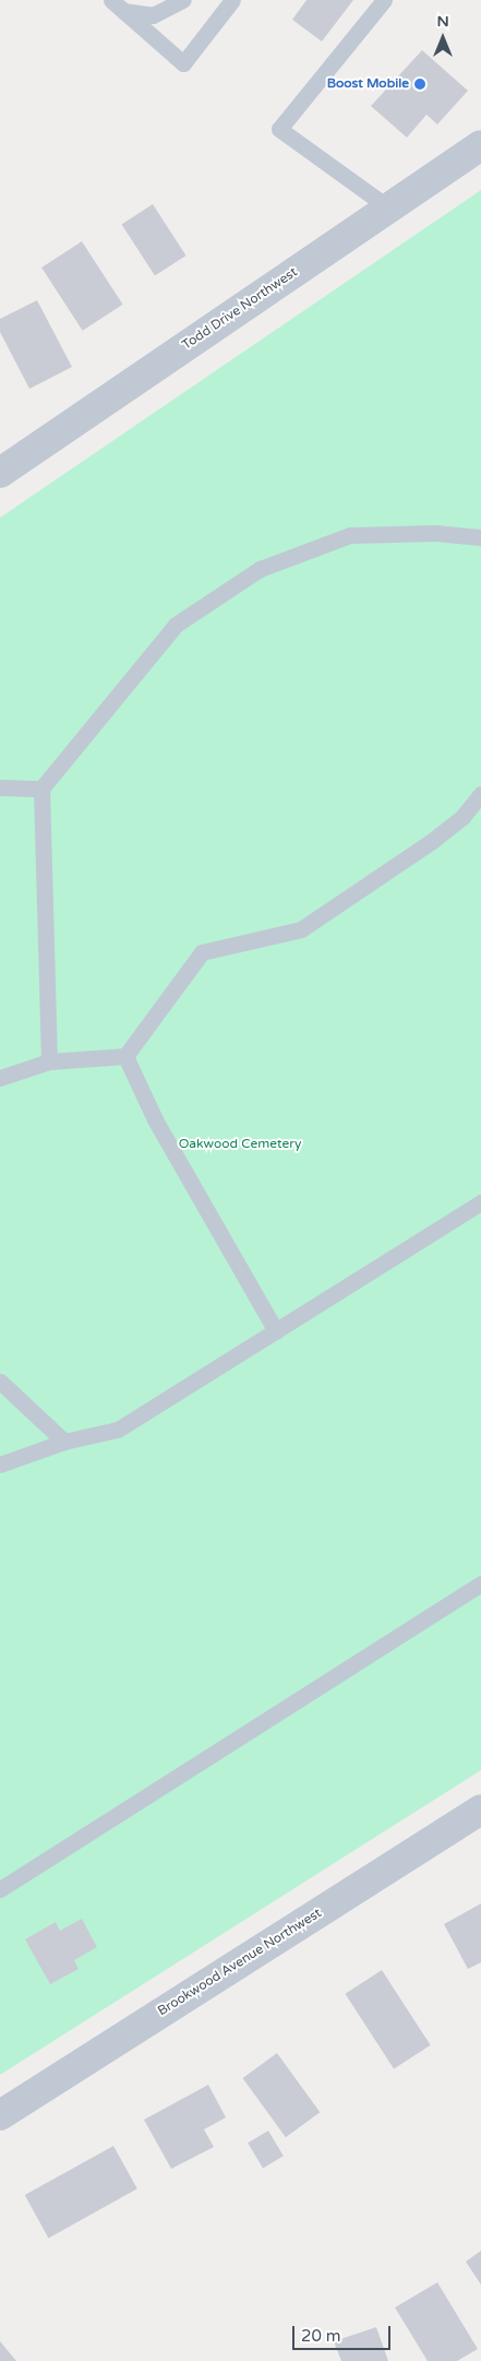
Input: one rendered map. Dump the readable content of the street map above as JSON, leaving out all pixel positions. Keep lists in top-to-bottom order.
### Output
{
  "streets": {
    "street": ["Todd Drive Northwest", "Brookwood Avenue Northwest"]
  },
  "parks": ["Oakwood Cemetery"],
  "places": ["Boost Mobile"],
  "scale_bar": "20 m",
  "north": "top"
}
